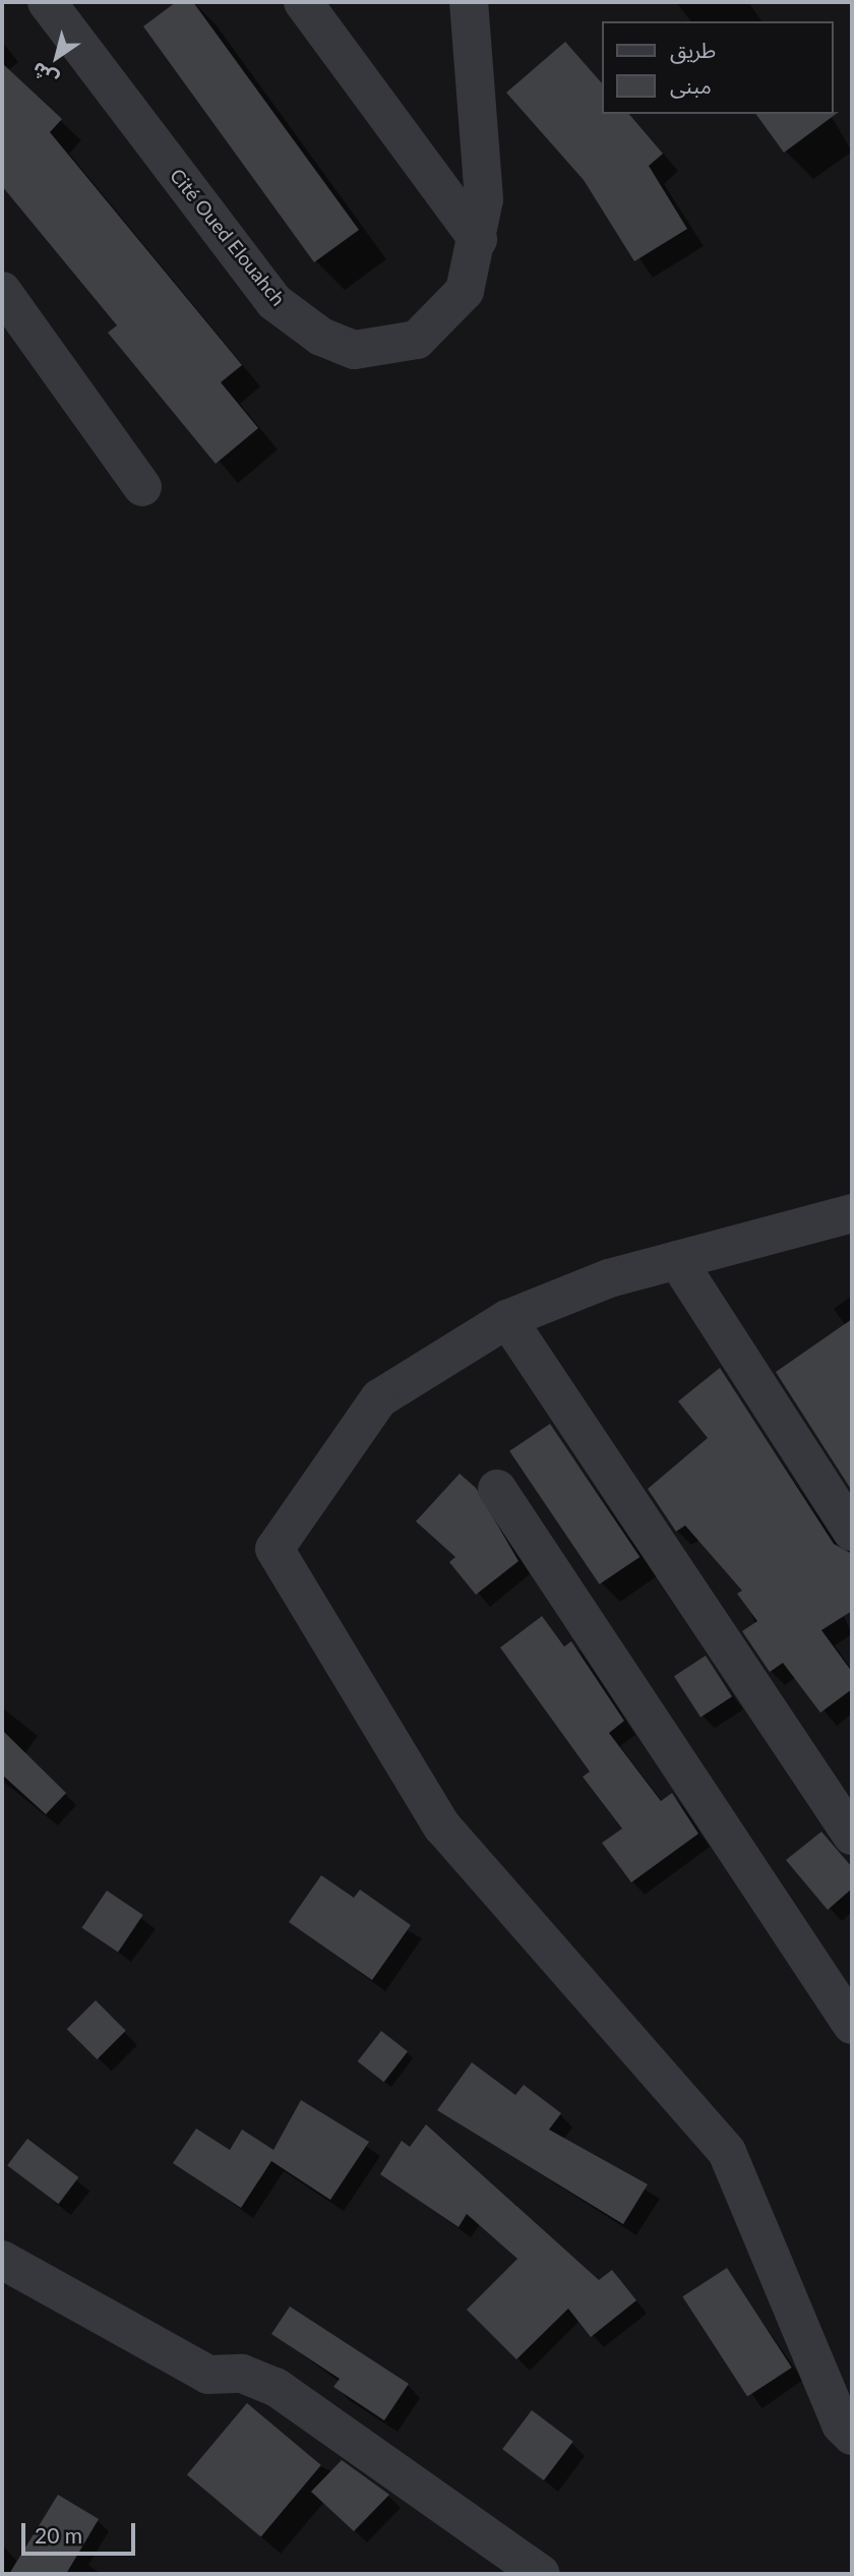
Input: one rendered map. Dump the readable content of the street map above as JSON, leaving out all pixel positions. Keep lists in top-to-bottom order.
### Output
{
  "streets": {
    "street": ["Cité Oued Elouahch"]
  },
  "legend": ["طريق", "مبنى"],
  "scale_bar": "20 m",
  "north": "bottom left"
}
